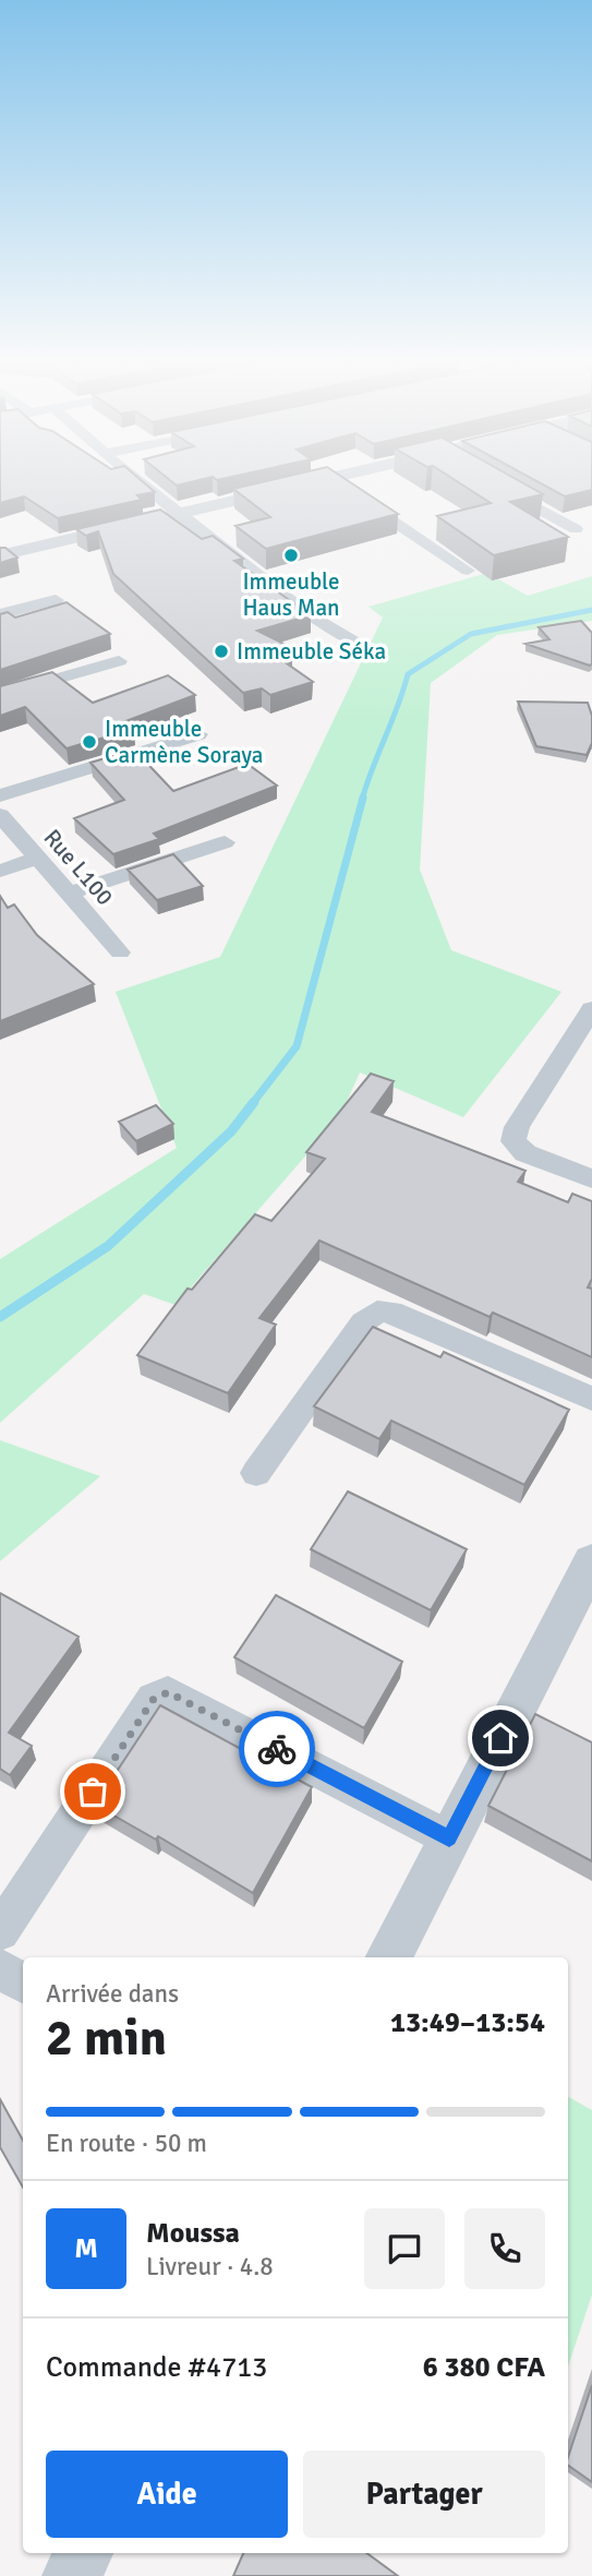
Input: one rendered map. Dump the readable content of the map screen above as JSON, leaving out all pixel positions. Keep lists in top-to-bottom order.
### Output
{
  "streets": {
    "street": ["Rue L100"]
  },
  "places": ["Immeuble Haus Man", "Immeuble Séka", "Immeuble Carmène Soraya"],
  "page": {
    "heading": ["2 min", "Arrivée dans", "13:49–13:54"],
    "panel": [
      "Moussa",
      "Livreur · 4.8",
      "Commande #4713",
      "6 380 CFA"
    ],
    "bar": "En route · 50 m",
    "round": "M",
    "buttons": ["Aide", "Partager"]
  }
}
